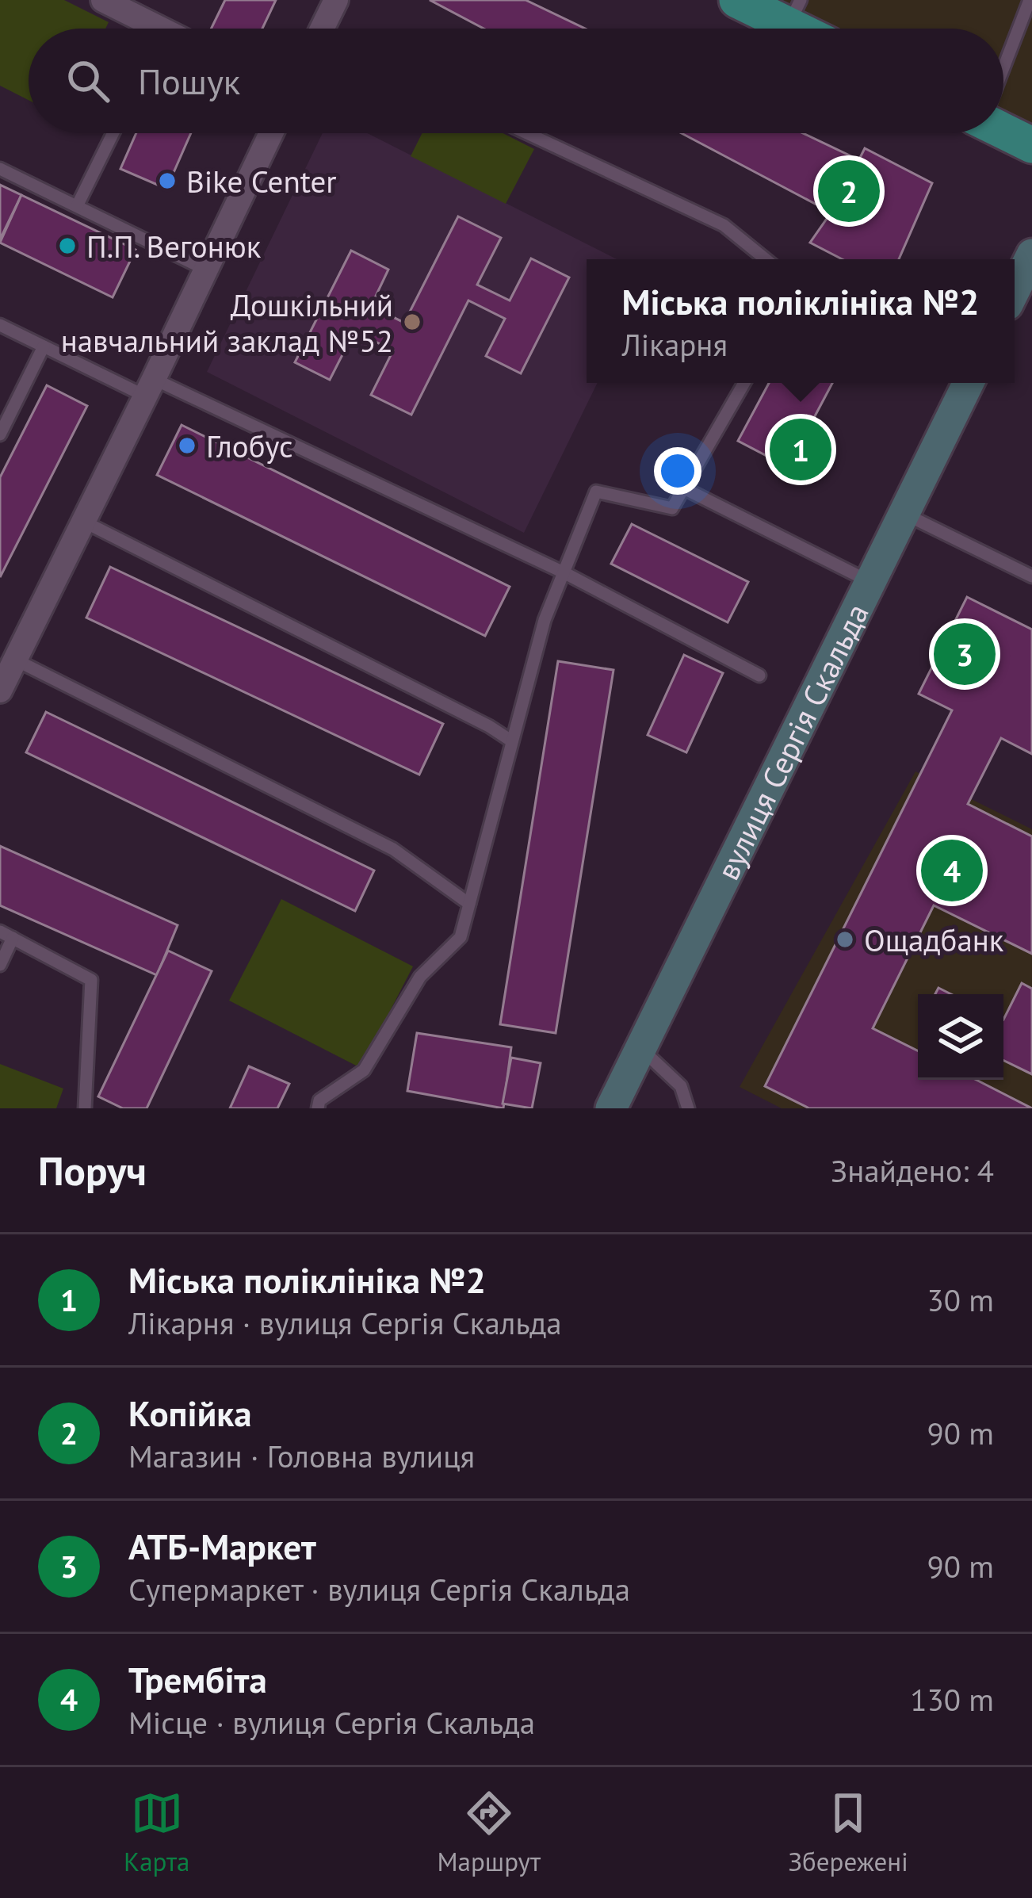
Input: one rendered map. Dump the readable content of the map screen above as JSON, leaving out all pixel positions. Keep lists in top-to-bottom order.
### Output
{
  "streets": {
    "main road": ["вулиця Сергія Скальда"]
  },
  "places": [
    "Bike Center",
    "П.П. Вегонюк",
    "Дошкільний навчальний заклад №52",
    "Глобус",
    "Ощадбанк"
  ],
  "page": {
    "search": "Пошук",
    "pins": [
      "2",
      "1",
      "3",
      "4"
    ],
    "popup": ["Міська поліклініка №2", "Лікарня"],
    "heading": ["Поруч", "Знайдено: 4"],
    "list": [
      {
        "mark": "1",
        "name": "Міська поліклініка №2",
        "note": "Лікарня · вулиця Сергія Скальда",
        "value": "30 m"
      },
      {
        "mark": "2",
        "name": "Копійка",
        "note": "Магазин · Головна вулиця",
        "value": "90 m"
      },
      {
        "mark": "3",
        "name": "АТБ-Маркет",
        "note": "Супермаркет · вулиця Сергія Скальда",
        "value": "90 m"
      },
      {
        "mark": "4",
        "name": "Трембіта",
        "note": "Місце · вулиця Сергія Скальда",
        "value": "130 m"
      }
    ],
    "nav": ["Карта", "Маршрут", "Збережені"]
  }
}
